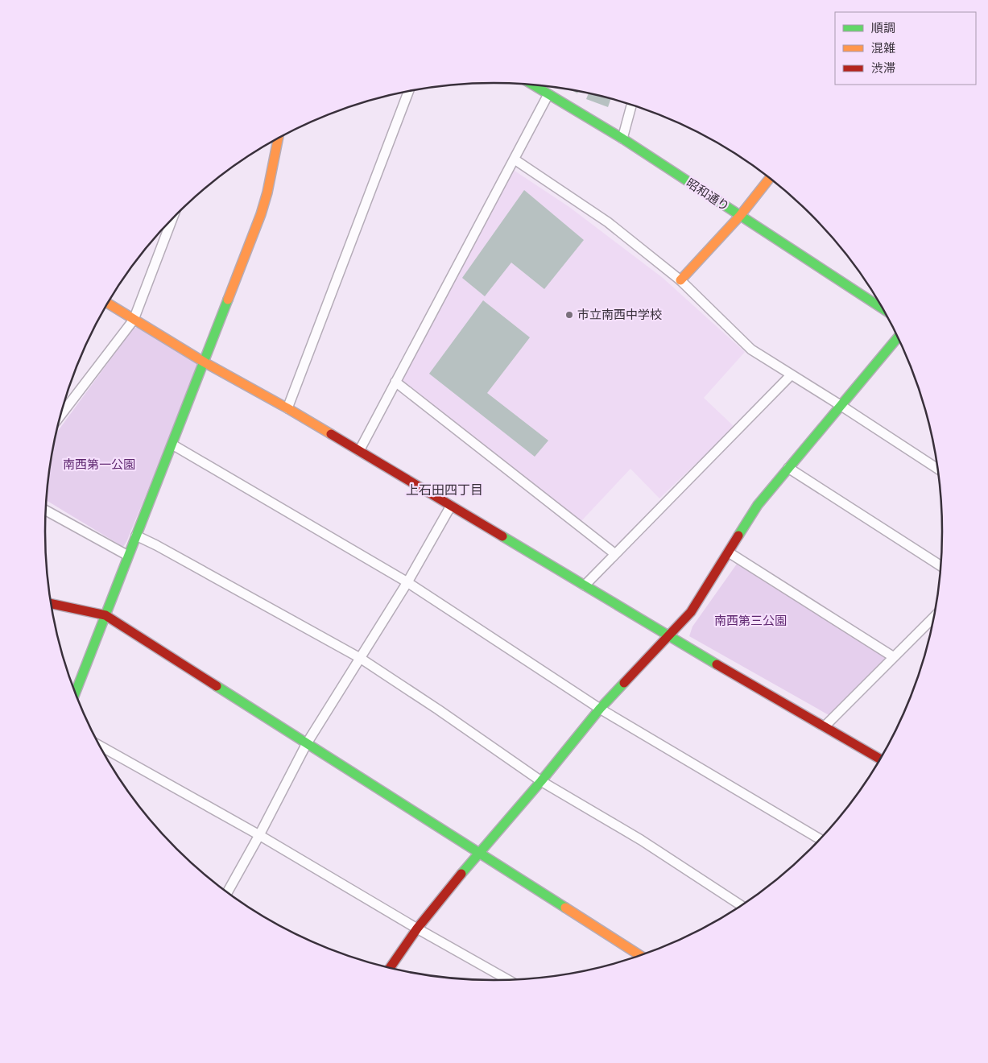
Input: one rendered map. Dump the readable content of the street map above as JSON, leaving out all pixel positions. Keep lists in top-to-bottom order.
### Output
{
  "streets": {
    "street": ["昭和通り"]
  },
  "districts": ["上石田四丁目"],
  "parks": ["南西第一公園", "南西第三公園"],
  "places": ["市立南西中学校"],
  "legend": ["順調", "混雑", "渋滞"]
}
